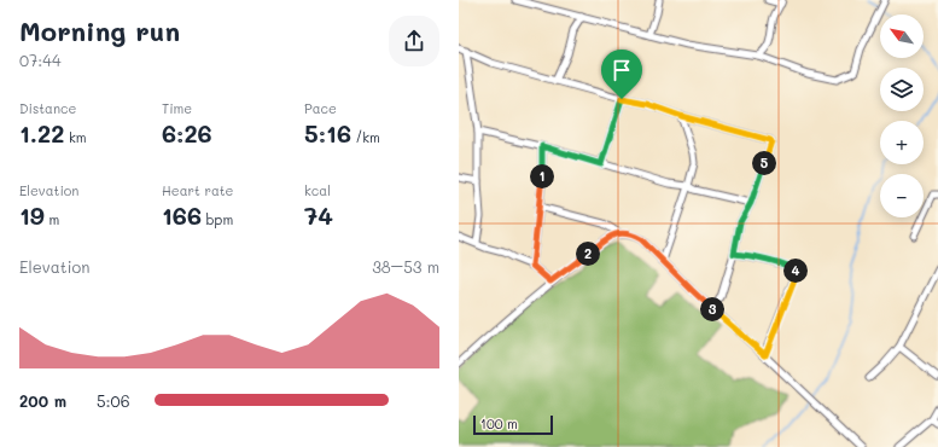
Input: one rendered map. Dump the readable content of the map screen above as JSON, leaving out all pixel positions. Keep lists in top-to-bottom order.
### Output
{
  "scale_bar": "100 m",
  "north": "top left",
  "page": {
    "heading": ["Morning run", "07:44"],
    "map_buttons": ["+", "−"],
    "stats": [
      ["Distance", "1.22 km"],
      ["Time", "6:26"],
      ["Pace", "5:16 /km"],
      ["Elevation", "19 m"],
      ["Heart rate", "166 bpm"],
      ["kcal", "74"]
    ],
    "pins": [
      "5",
      "1",
      "2",
      "4",
      "3"
    ],
    "chart": ["Elevation", "38–53 m"],
    "list": [
      {
        "name": "200 m",
        "note": "5:06"
      }
    ],
    "scale": "100 m"
  }
}
